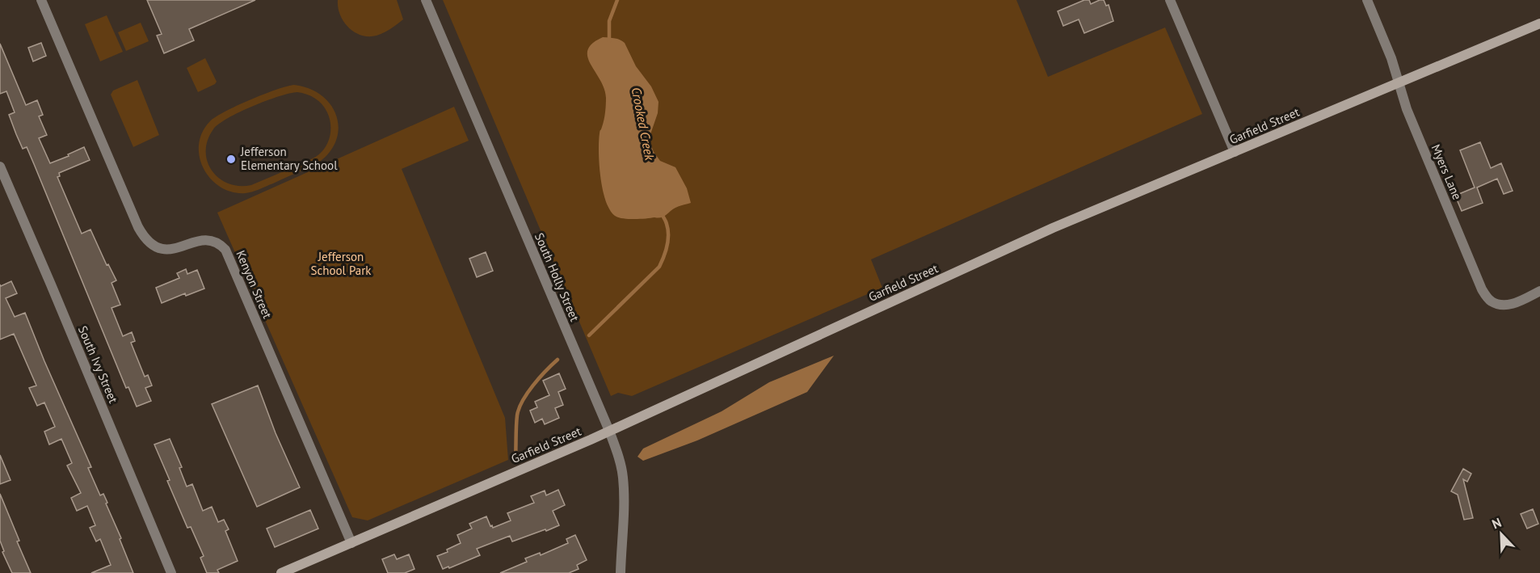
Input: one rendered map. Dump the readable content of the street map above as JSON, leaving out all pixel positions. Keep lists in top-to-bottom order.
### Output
{
  "streets": {
    "main road": ["Garfield Street"],
    "street": [
      "Myers Lane",
      "South Holly Street",
      "Kenyon Street",
      "South Ivy Street"
    ]
  },
  "crossings": [
    ["Garfield Street", "Myers Lane"],
    ["Garfield Street", "South Holly Street"],
    ["Garfield Street", "Kenyon Street"]
  ],
  "water": ["Crooked Creek"],
  "parks": ["Jefferson School Park"],
  "places": ["Jefferson Elementary School"],
  "north": "top left"
}
